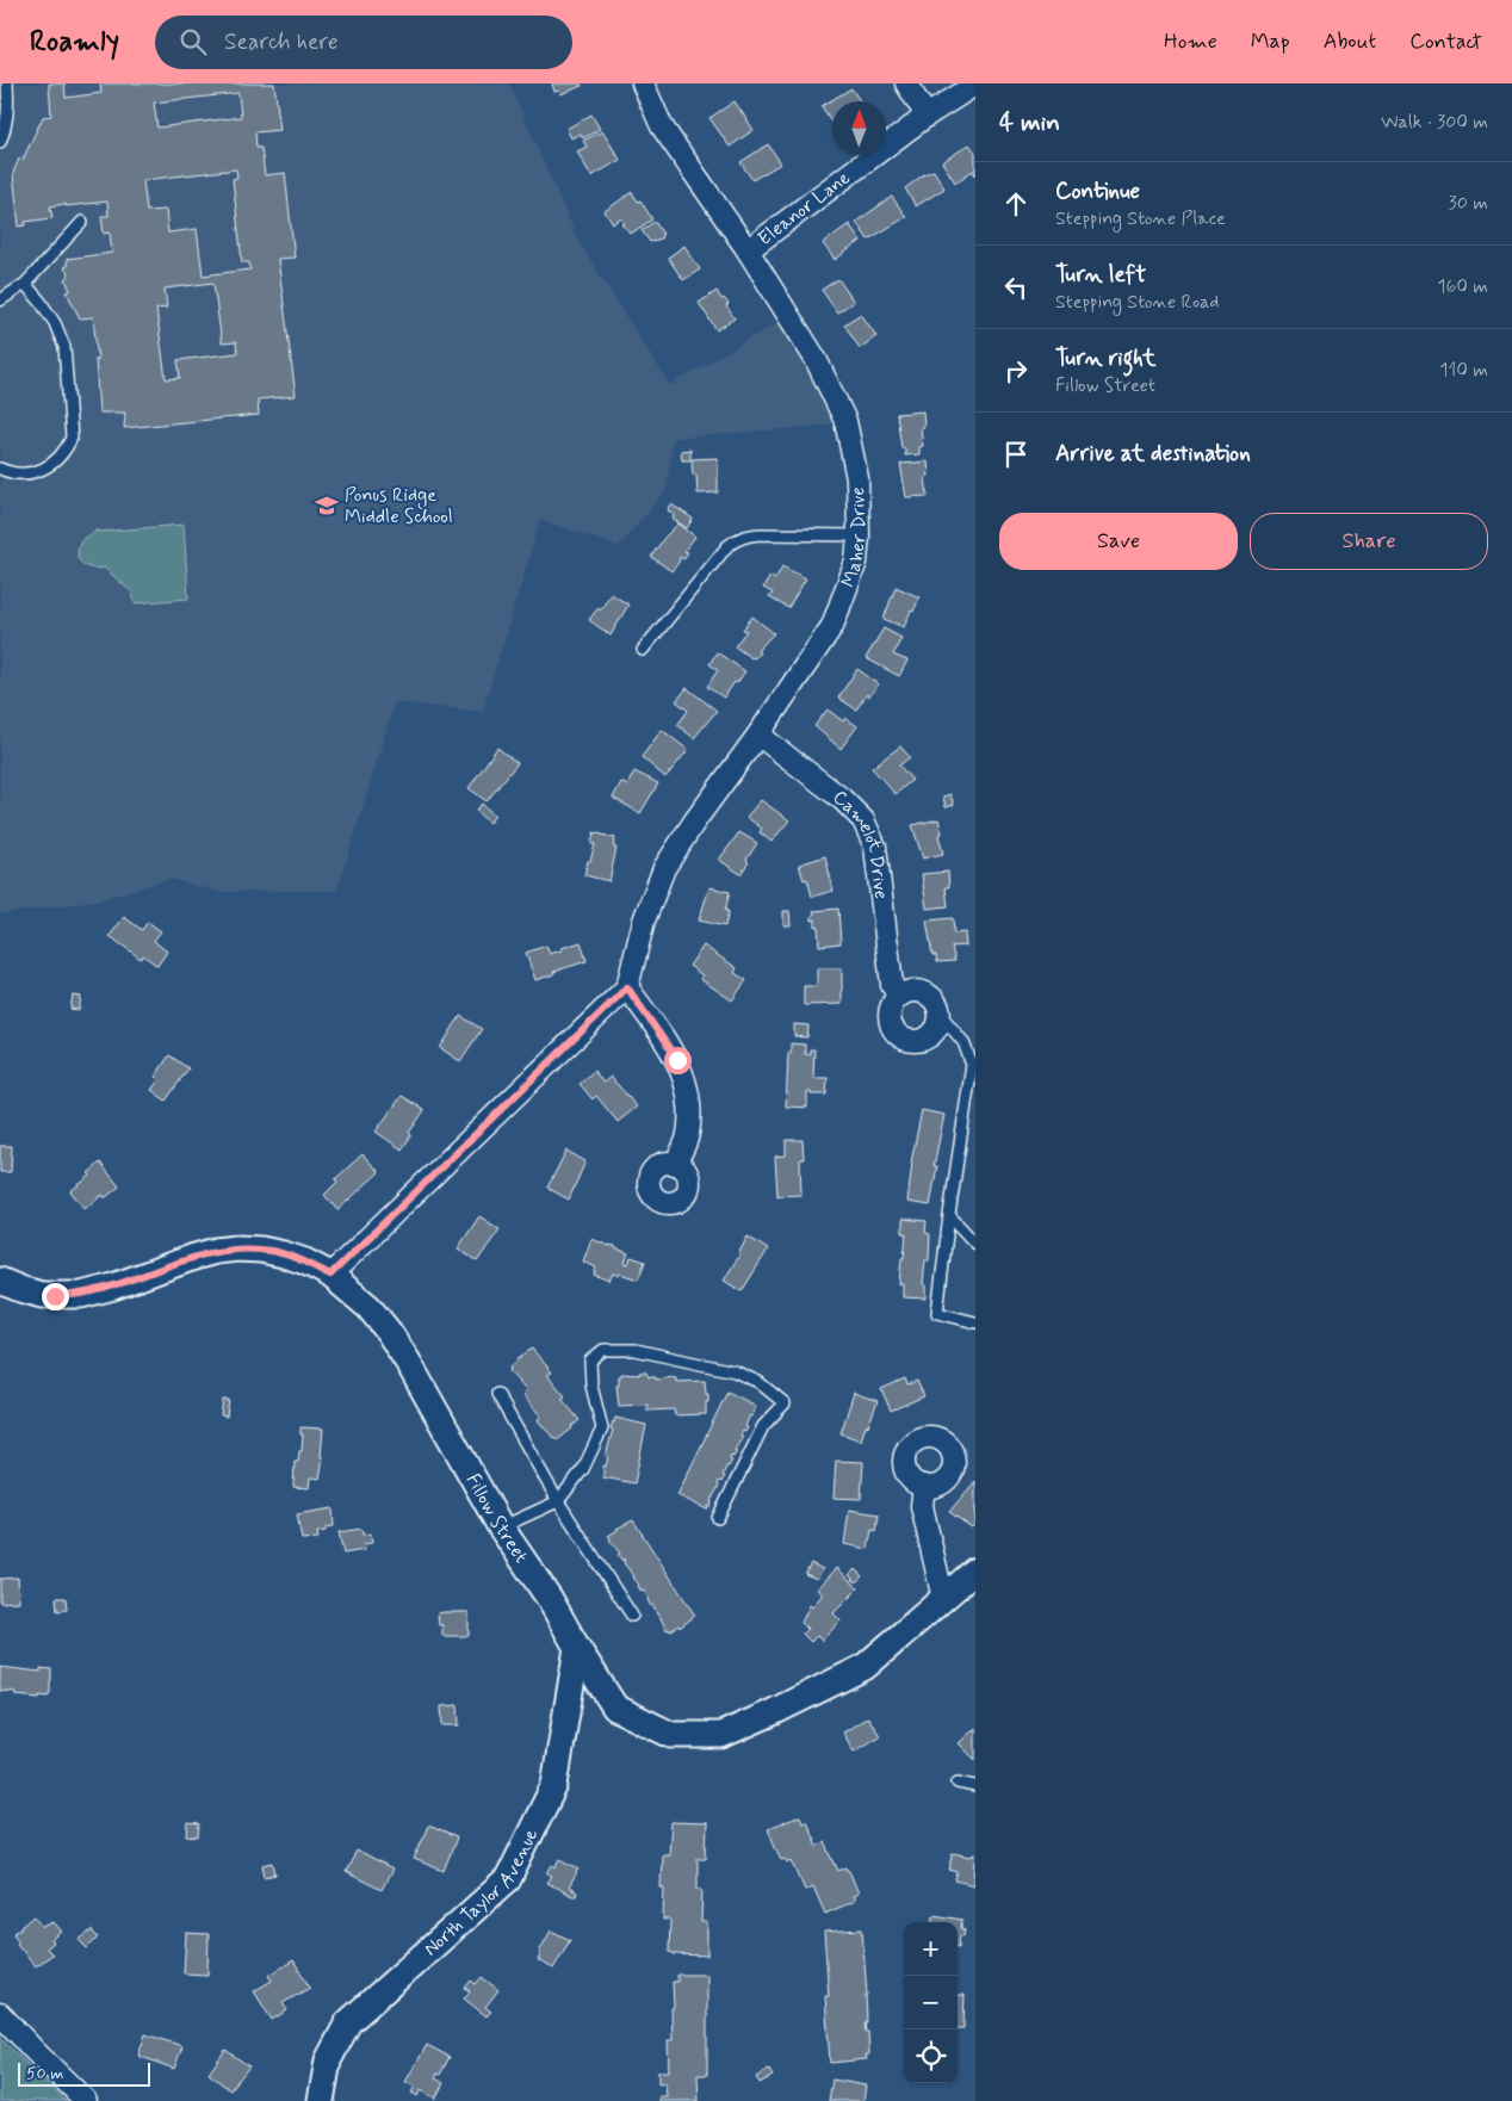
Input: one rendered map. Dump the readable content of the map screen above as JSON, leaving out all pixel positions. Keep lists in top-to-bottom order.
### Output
{
  "streets": {
    "street": [
      "Eleanor Lane",
      "Maher Drive",
      "Camelot Drive",
      "Fillow Street",
      "North Taylor Avenue"
    ]
  },
  "crossings": [
    ["Eleanor Lane", "Maher Drive"],
    ["Maher Drive", "Camelot Drive"],
    ["Fillow Street", "North Taylor Avenue"]
  ],
  "places": {
    "school or university": ["Ponus Ridge Middle School"]
  },
  "scale_bar": "50 m",
  "north": "top",
  "page": {
    "header": "Roamly",
    "search": "Search here",
    "nav": [
      "Home",
      "Map",
      "About",
      "Contact"
    ],
    "heading": ["4 min", "Walk · 300 m"],
    "list": [
      ["Continue", "Stepping Stone Place", "30 m"],
      ["Turn left", "Stepping Stone Road", "160 m"],
      ["Turn right", "Fillow Street", "110 m"],
      "Arrive at destination"
    ],
    "buttons": ["Save", "Share"],
    "map_buttons": ["+", "−"],
    "scale": "50 m"
  }
}
